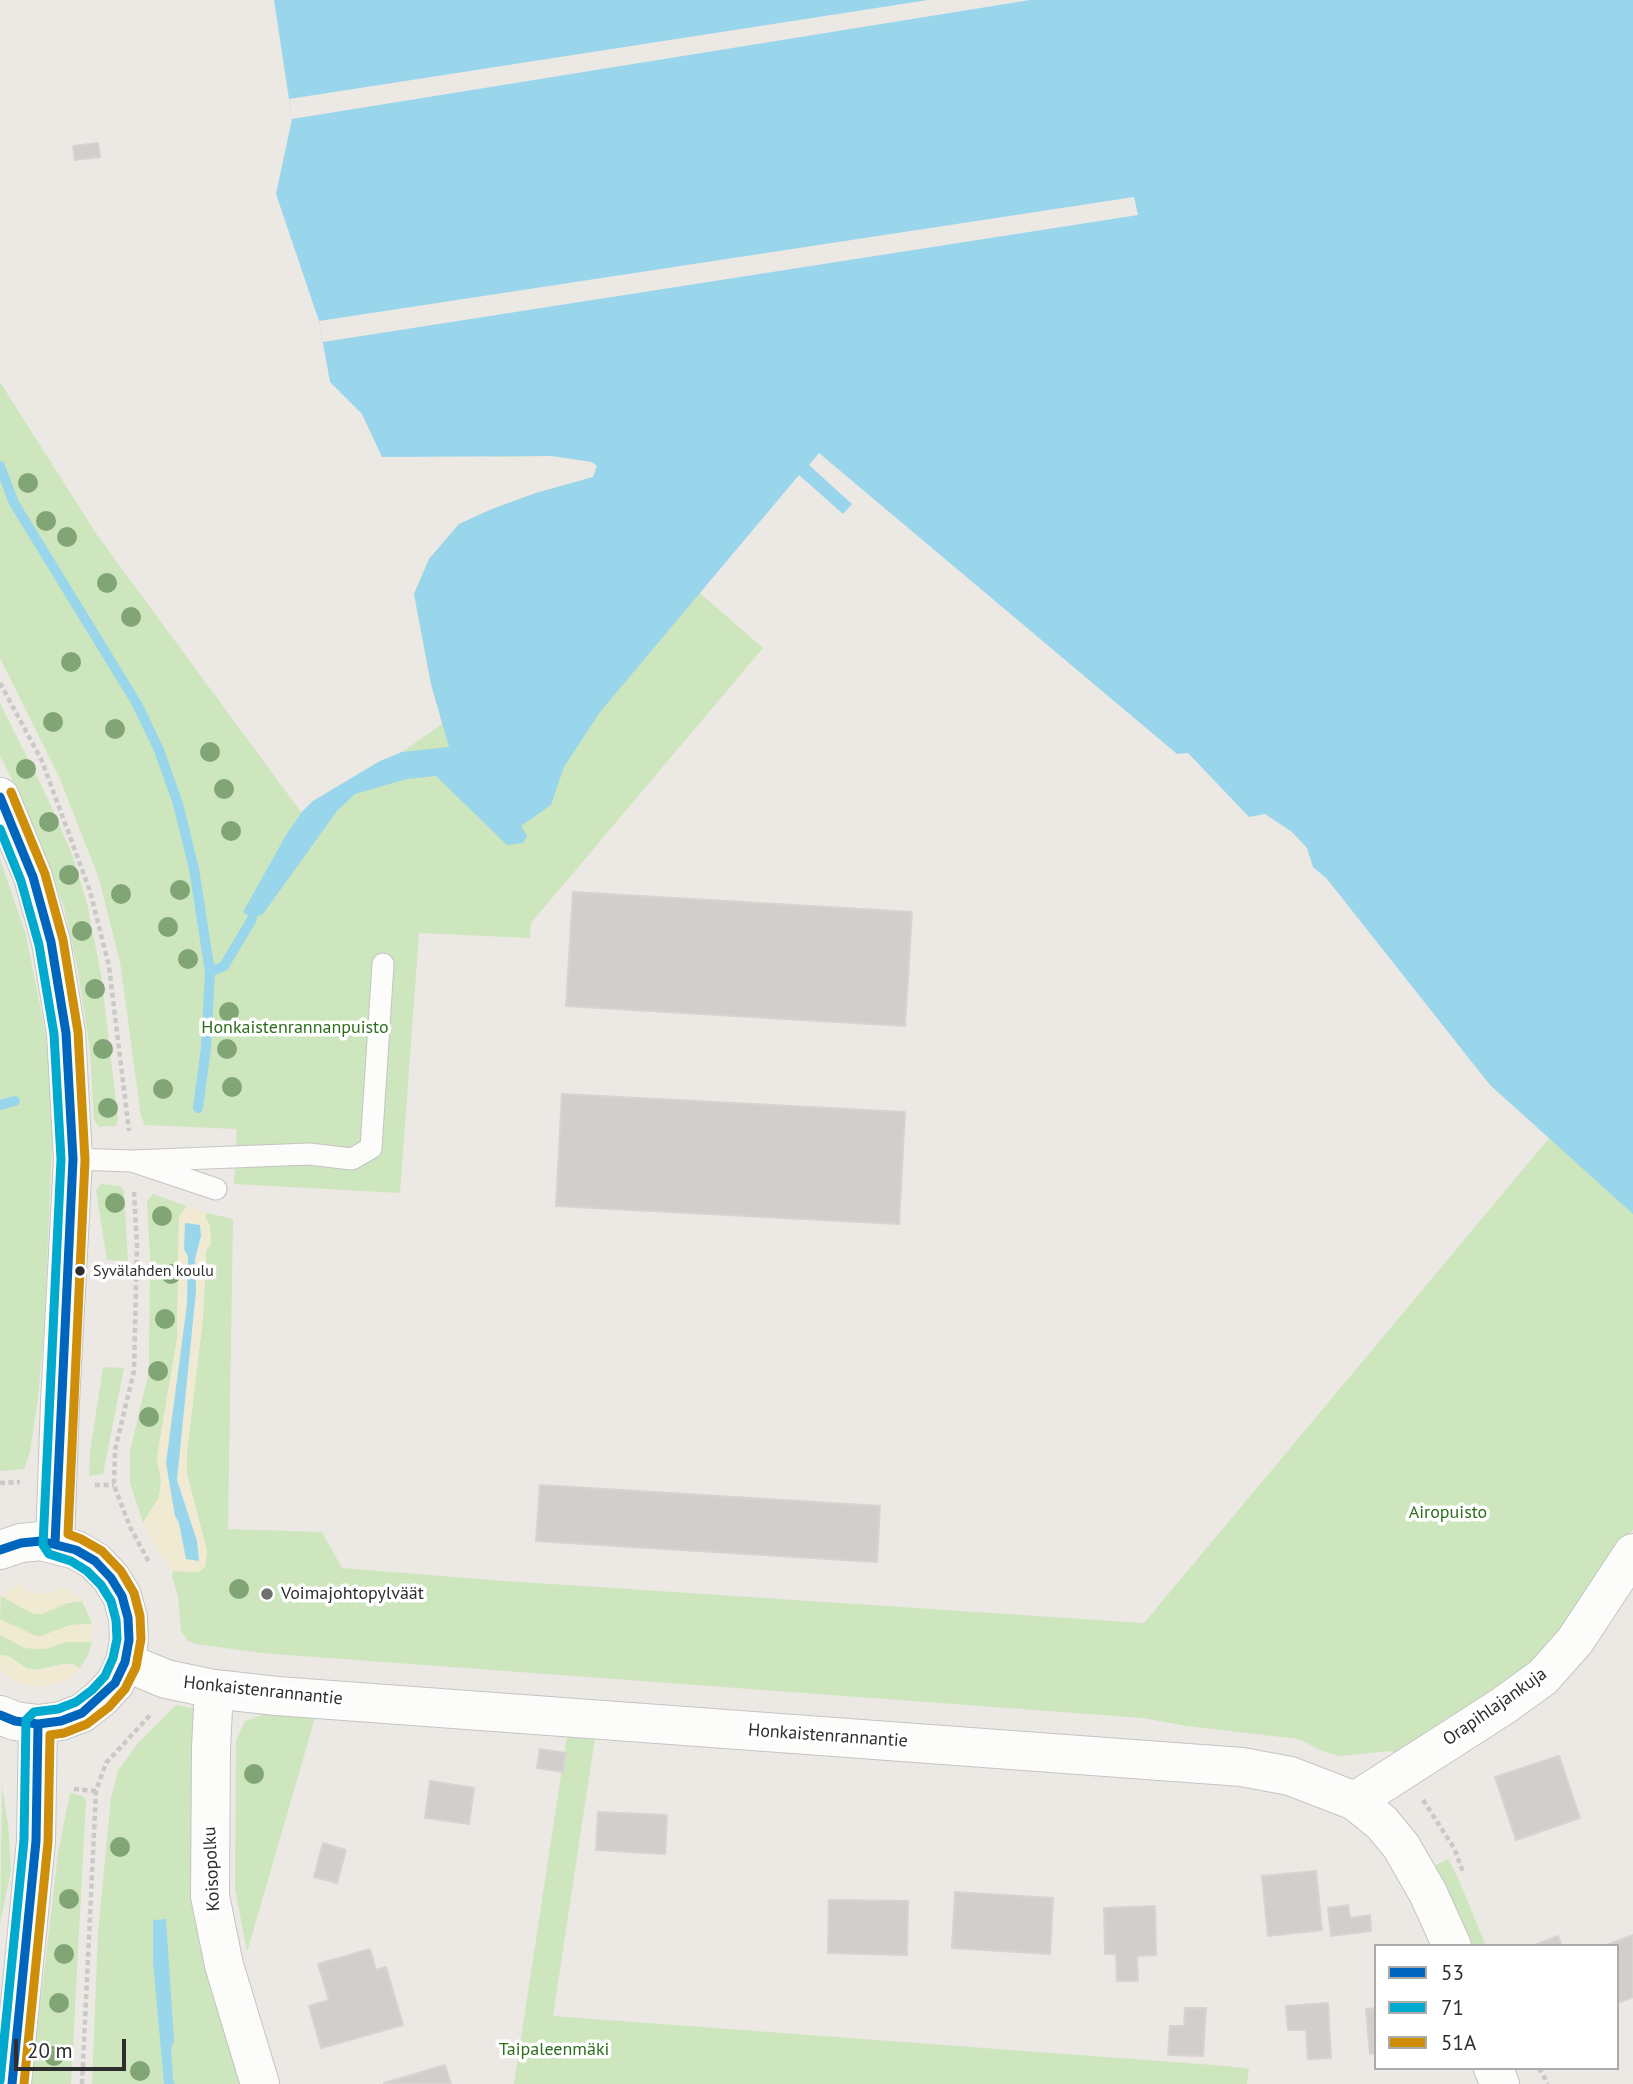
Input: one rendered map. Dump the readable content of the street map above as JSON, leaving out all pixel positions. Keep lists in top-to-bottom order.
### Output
{
  "streets": {
    "street": ["Honkaistenrannantie", "Orapihlajankuja", "Koisopolku"]
  },
  "crossings": [
    ["Honkaistenrannantie", "Orapihlajankuja"],
    ["Honkaistenrannantie", "Koisopolku"]
  ],
  "parks": ["Honkaistenrannanpuisto", "Airopuisto", "Taipaleenmäki"],
  "places": ["Syvälahden koulu", "Voimajohtopylväät"],
  "lines": ["transit line 51A", "transit line 53", "transit line 71"],
  "legend": ["53", "71", "51A"],
  "scale_bar": "20 m"
}
